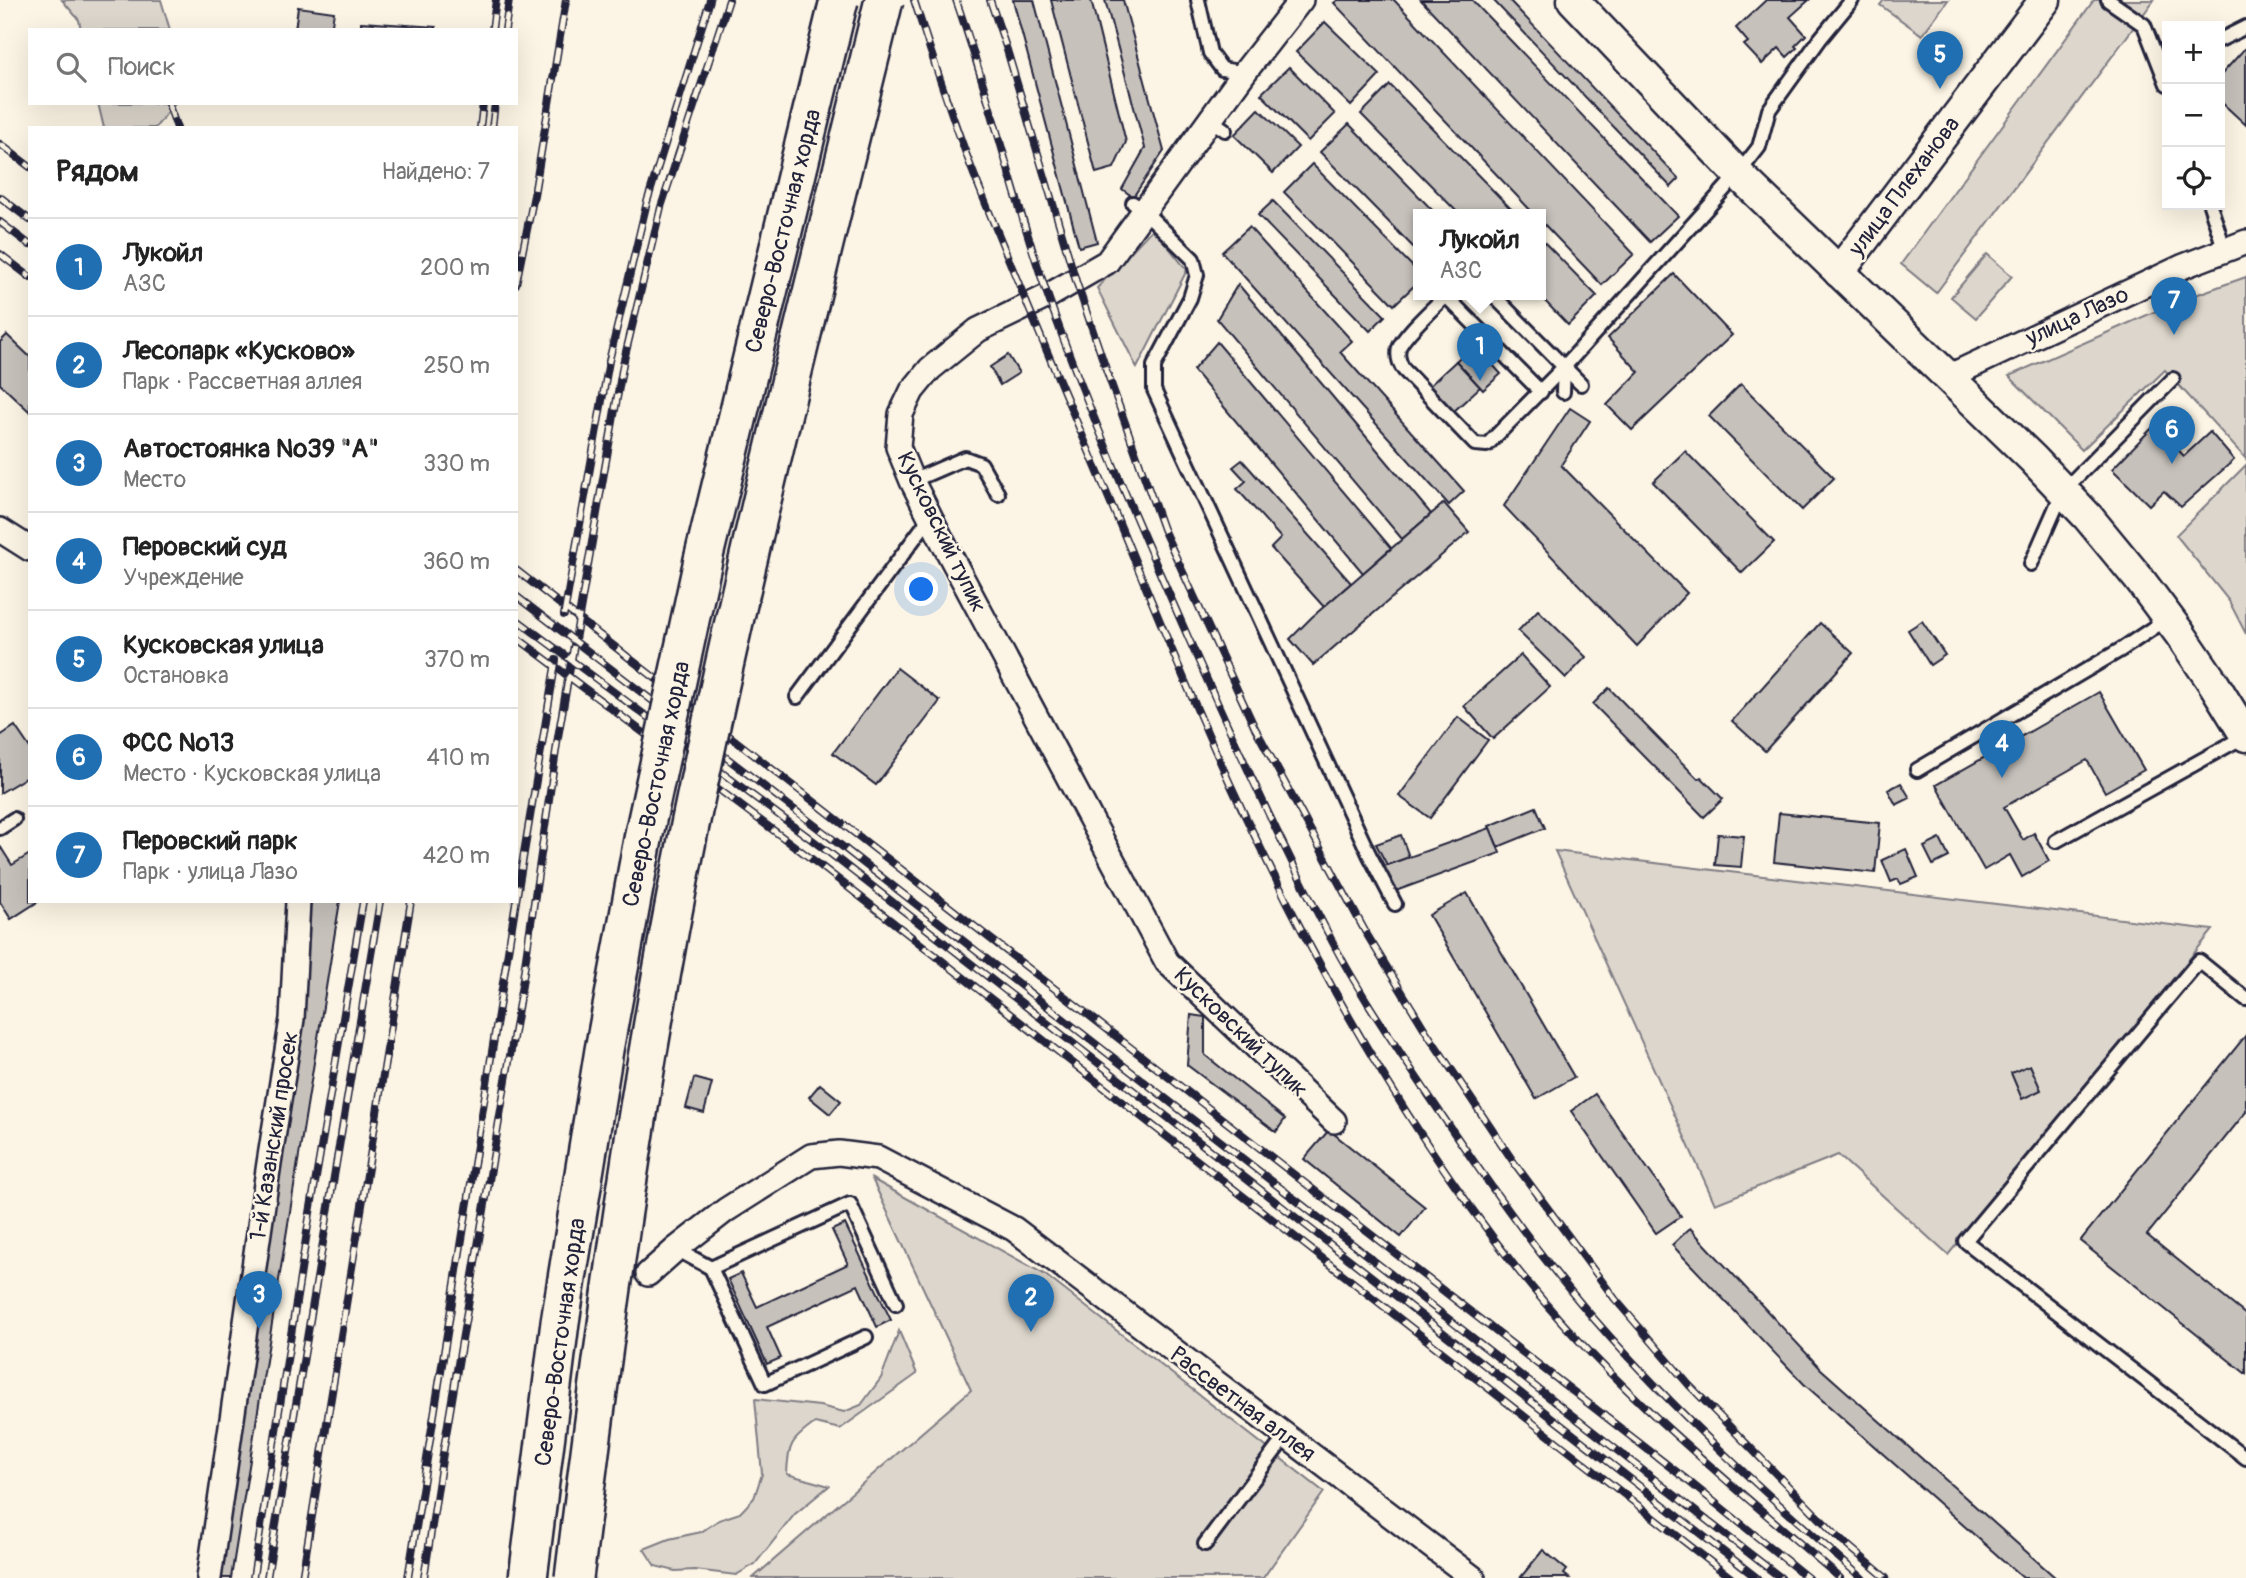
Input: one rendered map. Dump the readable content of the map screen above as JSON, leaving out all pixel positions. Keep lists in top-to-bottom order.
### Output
{
  "streets": {
    "main road": ["Северо-Восточная хорда"],
    "street": [
      "улица Плеханова",
      "улица Лазо",
      "Кусковский тупик",
      "1-й Казанский просек",
      "Рассветная аллея"
    ]
  },
  "page": {
    "map_buttons": ["+", "−"],
    "search": "Поиск",
    "pins": [
      "5",
      "7",
      "1",
      "6",
      "4",
      "3",
      "2"
    ],
    "heading": ["Рядом", "Найдено: 7"],
    "popup": ["Лукойл", "АЗС"],
    "list": [
      {
        "mark": "1",
        "name": "Лукойл",
        "note": "АЗС",
        "value": "200 m"
      },
      {
        "mark": "2",
        "name": "Лесопарк «Кусково»",
        "note": "Парк · Рассветная аллея",
        "value": "250 m"
      },
      {
        "mark": "3",
        "name": "Автостоянка №39 \"А\"",
        "note": "Место",
        "value": "330 m"
      },
      {
        "mark": "4",
        "name": "Перовский суд",
        "note": "Учреждение",
        "value": "360 m"
      },
      {
        "mark": "5",
        "name": "Кусковская улица",
        "note": "Остановка",
        "value": "370 m"
      },
      {
        "mark": "6",
        "name": "ФСС №13",
        "note": "Место · Кусковская улица",
        "value": "410 m"
      },
      {
        "mark": "7",
        "name": "Перовский парк",
        "note": "Парк · улица Лазо",
        "value": "420 m"
      }
    ]
  }
}
